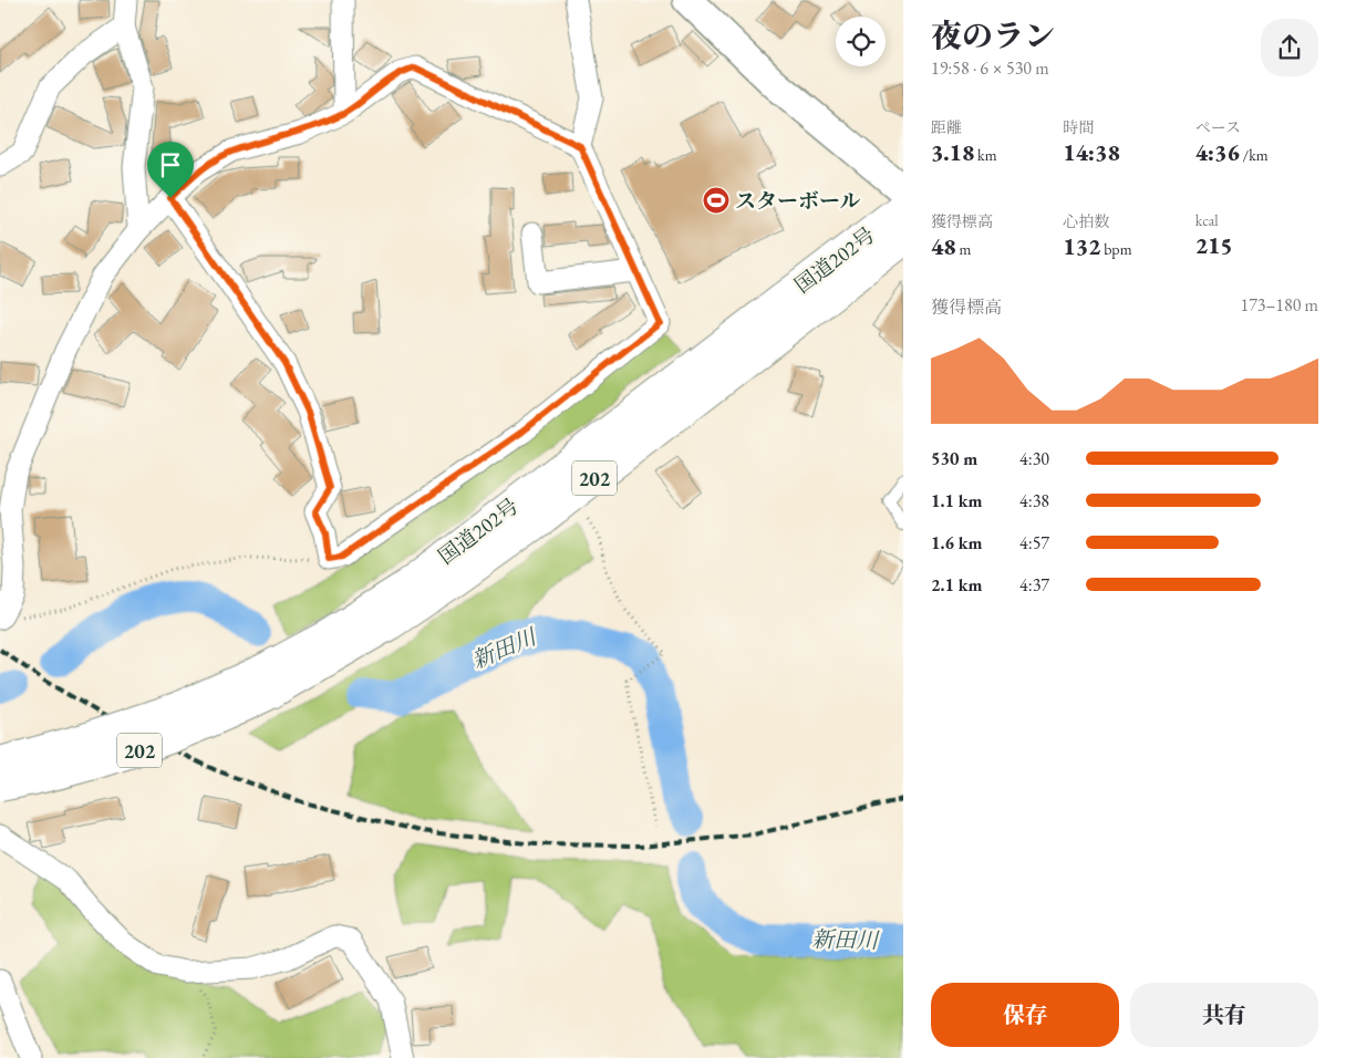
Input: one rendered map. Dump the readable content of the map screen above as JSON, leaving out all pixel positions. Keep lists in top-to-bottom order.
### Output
{
  "streets": {
    "highway": ["国道202号", "202"]
  },
  "water": ["新田川"],
  "places": {
    "sports": ["スターボール"]
  },
  "page": {
    "heading": ["夜のラン", "19:58 · 6 × 530 m"],
    "stats": [
      ["距離", "3.18 km"],
      ["時間", "14:38"],
      ["ペース", "4:36 /km"],
      ["獲得標高", "48 m"],
      ["心拍数", "132 bpm"],
      ["kcal", "215"]
    ],
    "chart": ["獲得標高", "173–180 m"],
    "list": [
      {
        "name": "530 m",
        "note": "4:30"
      },
      {
        "name": "1.1 km",
        "note": "4:38"
      },
      {
        "name": "1.6 km",
        "note": "4:57"
      },
      {
        "name": "2.1 km",
        "note": "4:37"
      }
    ],
    "buttons": ["保存", "共有"]
  }
}
